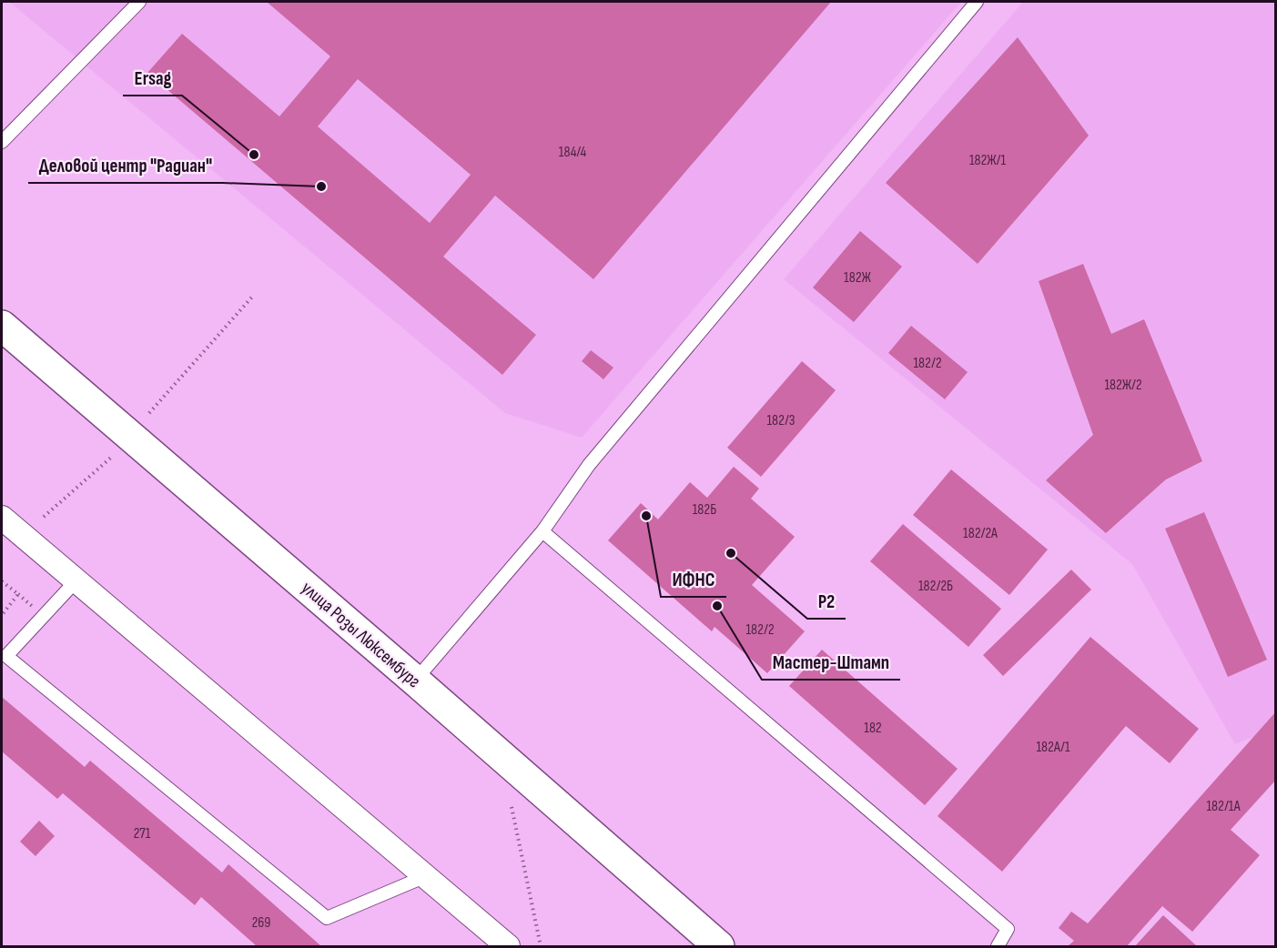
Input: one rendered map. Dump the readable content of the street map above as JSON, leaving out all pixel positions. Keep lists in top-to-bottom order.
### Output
{
  "streets": {
    "main road": ["улица Розы Люксембург"]
  },
  "places": [
    "Ersag",
    "Деловой центр \"Радиан\"",
    "ИФНС",
    "Р2",
    "Мастер-Штамп"
  ],
  "house_numbers": [
    "184/4",
    "182Ж/1",
    "182Ж",
    "182/2",
    "182Ж/2",
    "182/3",
    "182Б",
    "182/2А",
    "182/2Б",
    "182/2",
    "182",
    "182А/1",
    "182/1А",
    "271",
    "269"
  ]
}
